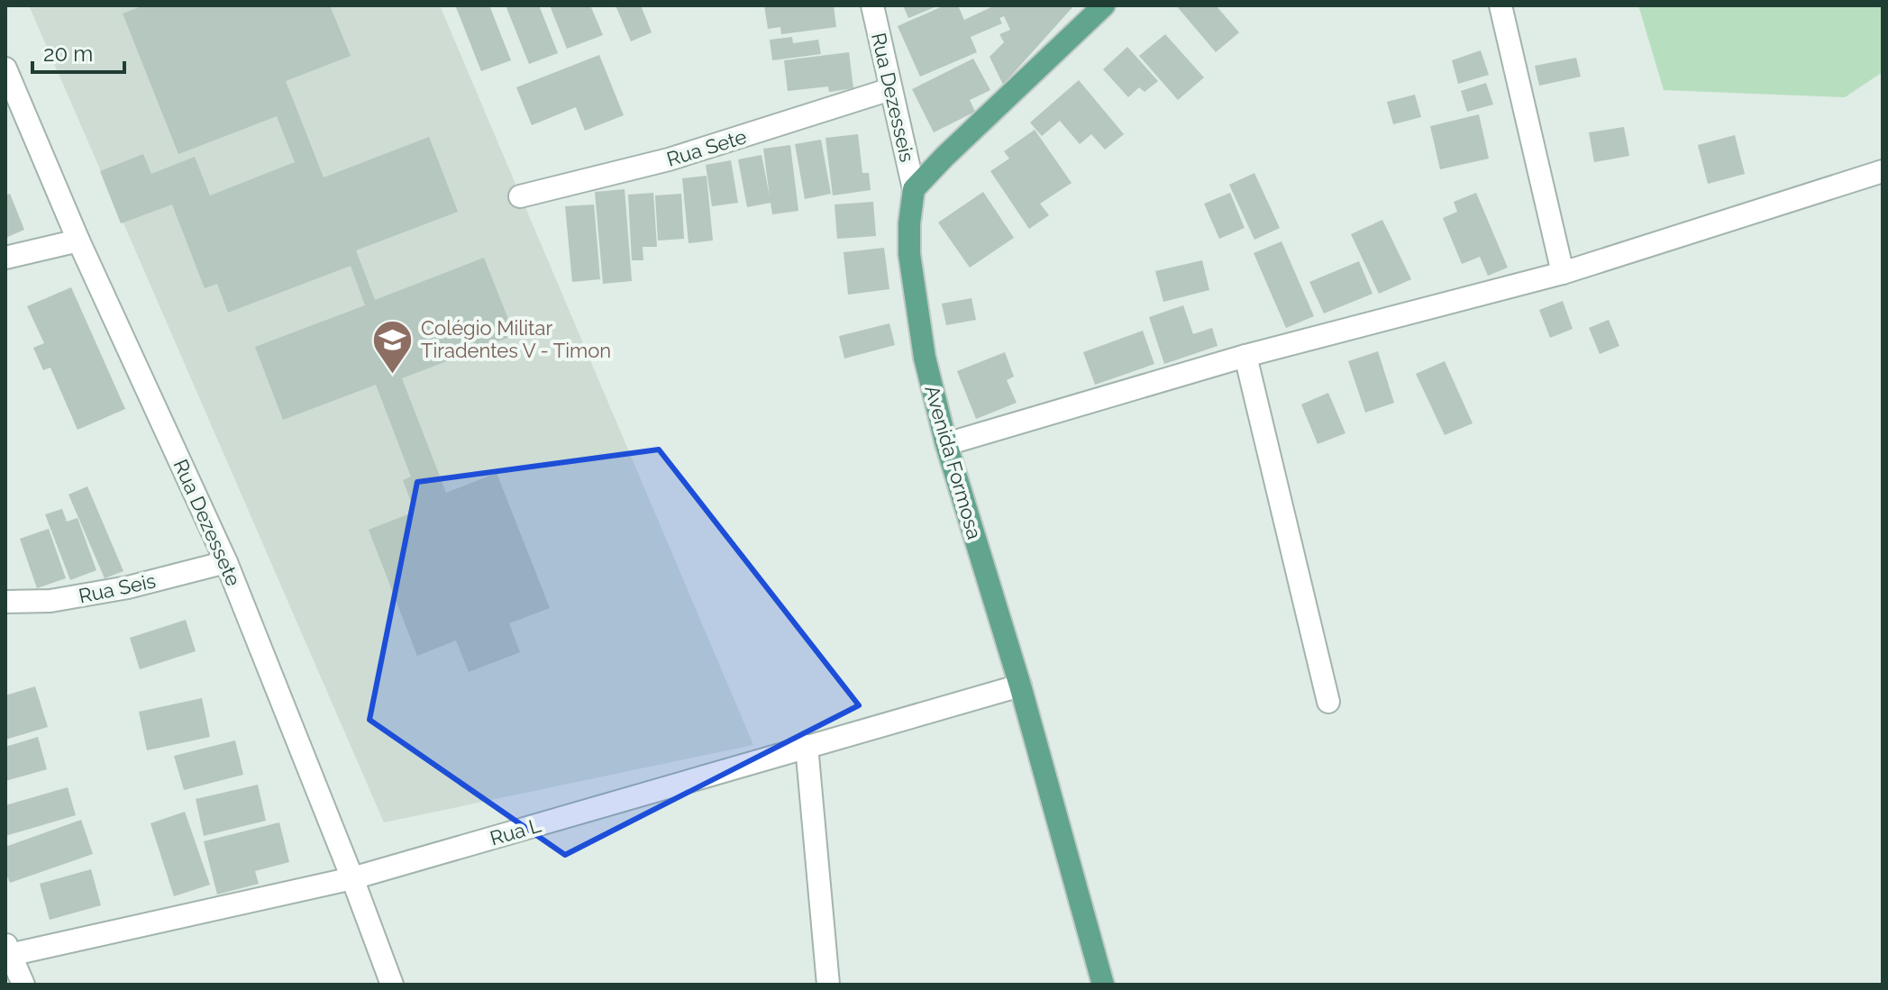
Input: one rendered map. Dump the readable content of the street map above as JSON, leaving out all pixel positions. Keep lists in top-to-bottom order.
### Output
{
  "streets": {
    "main road": ["Avenida Formosa"],
    "street": [
      "Rua Dezesseis",
      "Rua Sete",
      "Rua Dezessete",
      "Rua Seis",
      "Rua L"
    ]
  },
  "crossings": [
    ["Rua Dezesseis", "Rua Sete"],
    ["Rua Dezesseis", "Avenida Formosa"],
    ["Avenida Formosa", "Rua L"],
    ["Rua Dezessete", "Rua Seis"],
    ["Rua Dezessete", "Rua L"]
  ],
  "places": {
    "school or university": ["Colégio Militar Tiradentes V - Timon"]
  },
  "scale_bar": "20 m"
}
